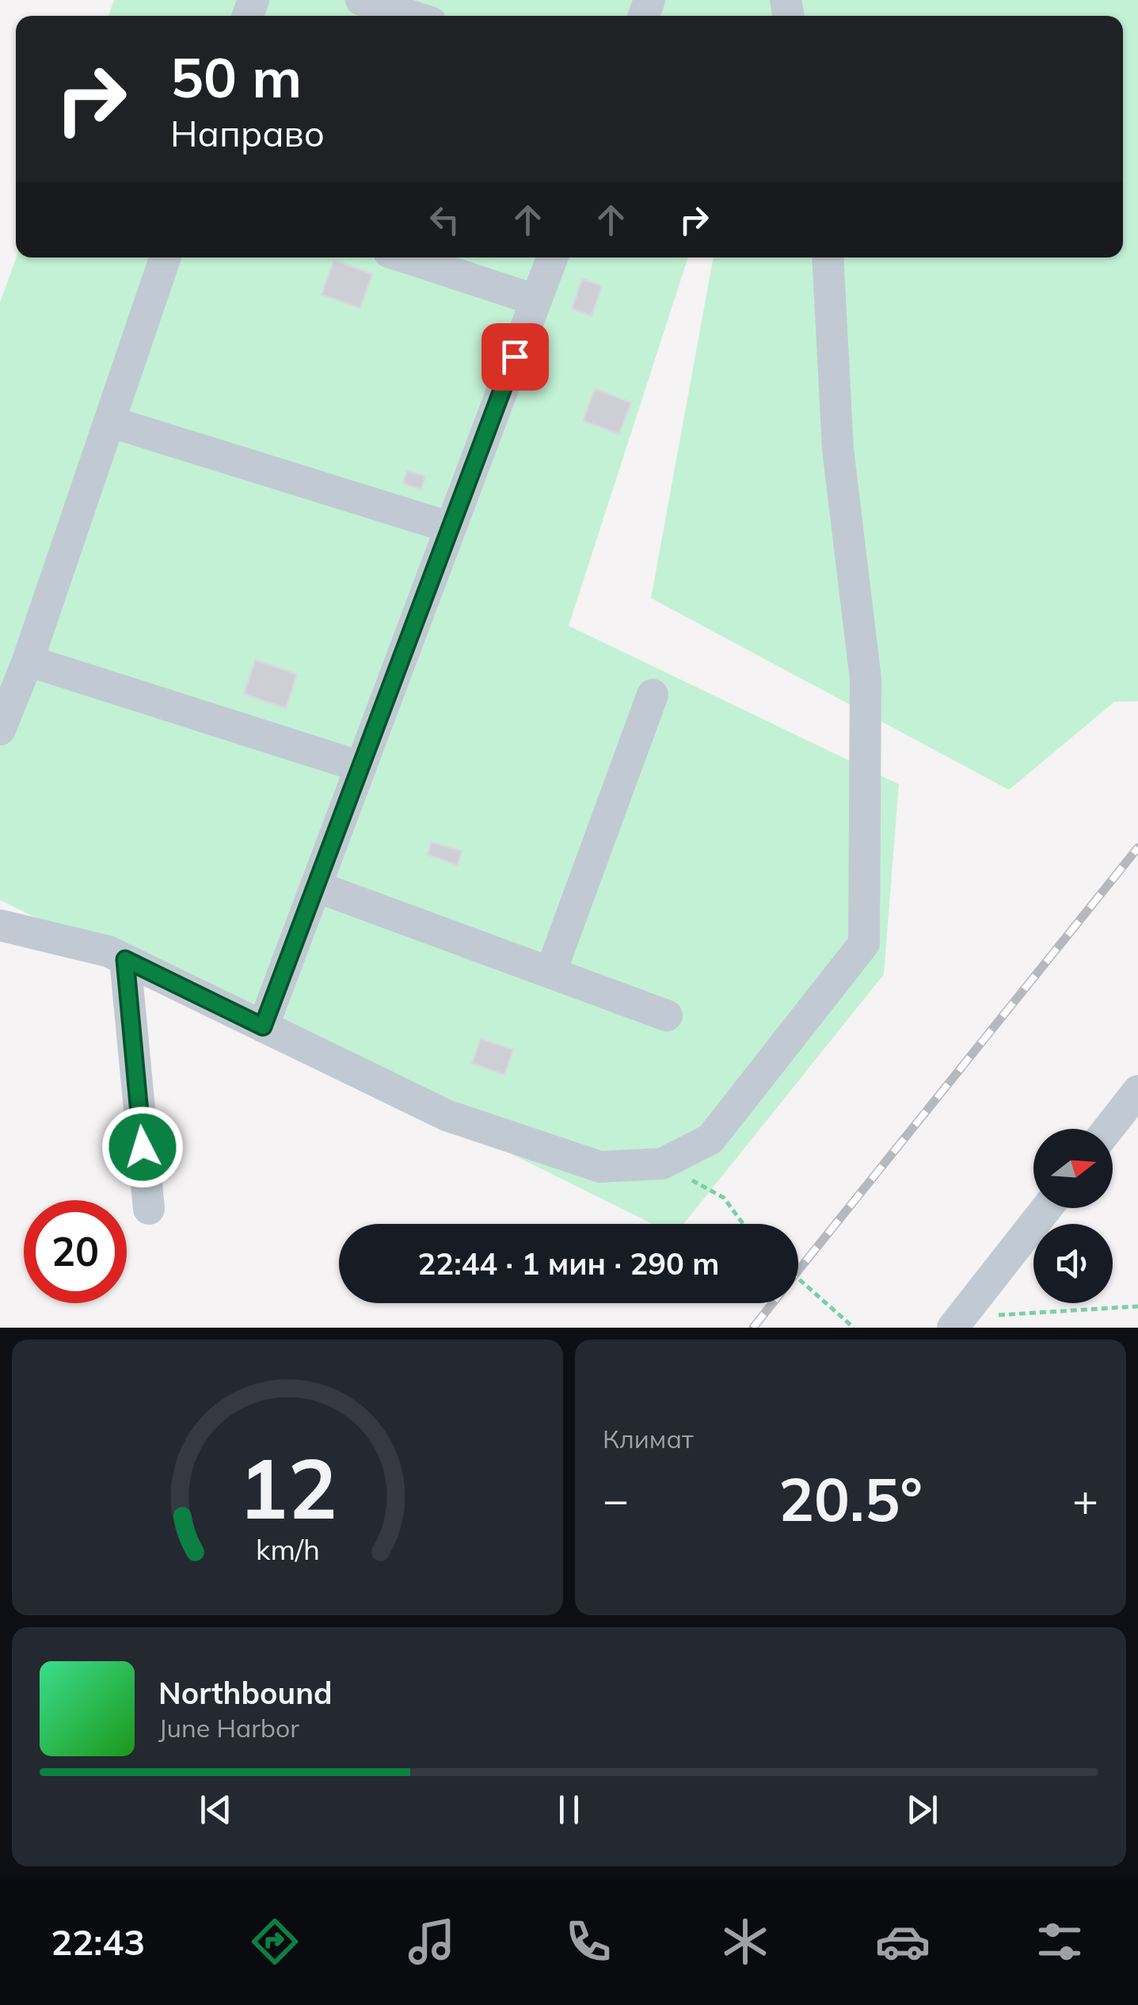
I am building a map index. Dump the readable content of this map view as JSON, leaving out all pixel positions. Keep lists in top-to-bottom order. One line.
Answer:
{"north":"right","page":{"turn":["50 m","Направо"],"limit":"20","trip":"22:44 · 1 мин · 290 m","tile":"Климат","heat":["−","20.5°","+"],"song":["Northbound","June Harbor"],"tabs":"22:43","gauge":["12","km/h"]}}
